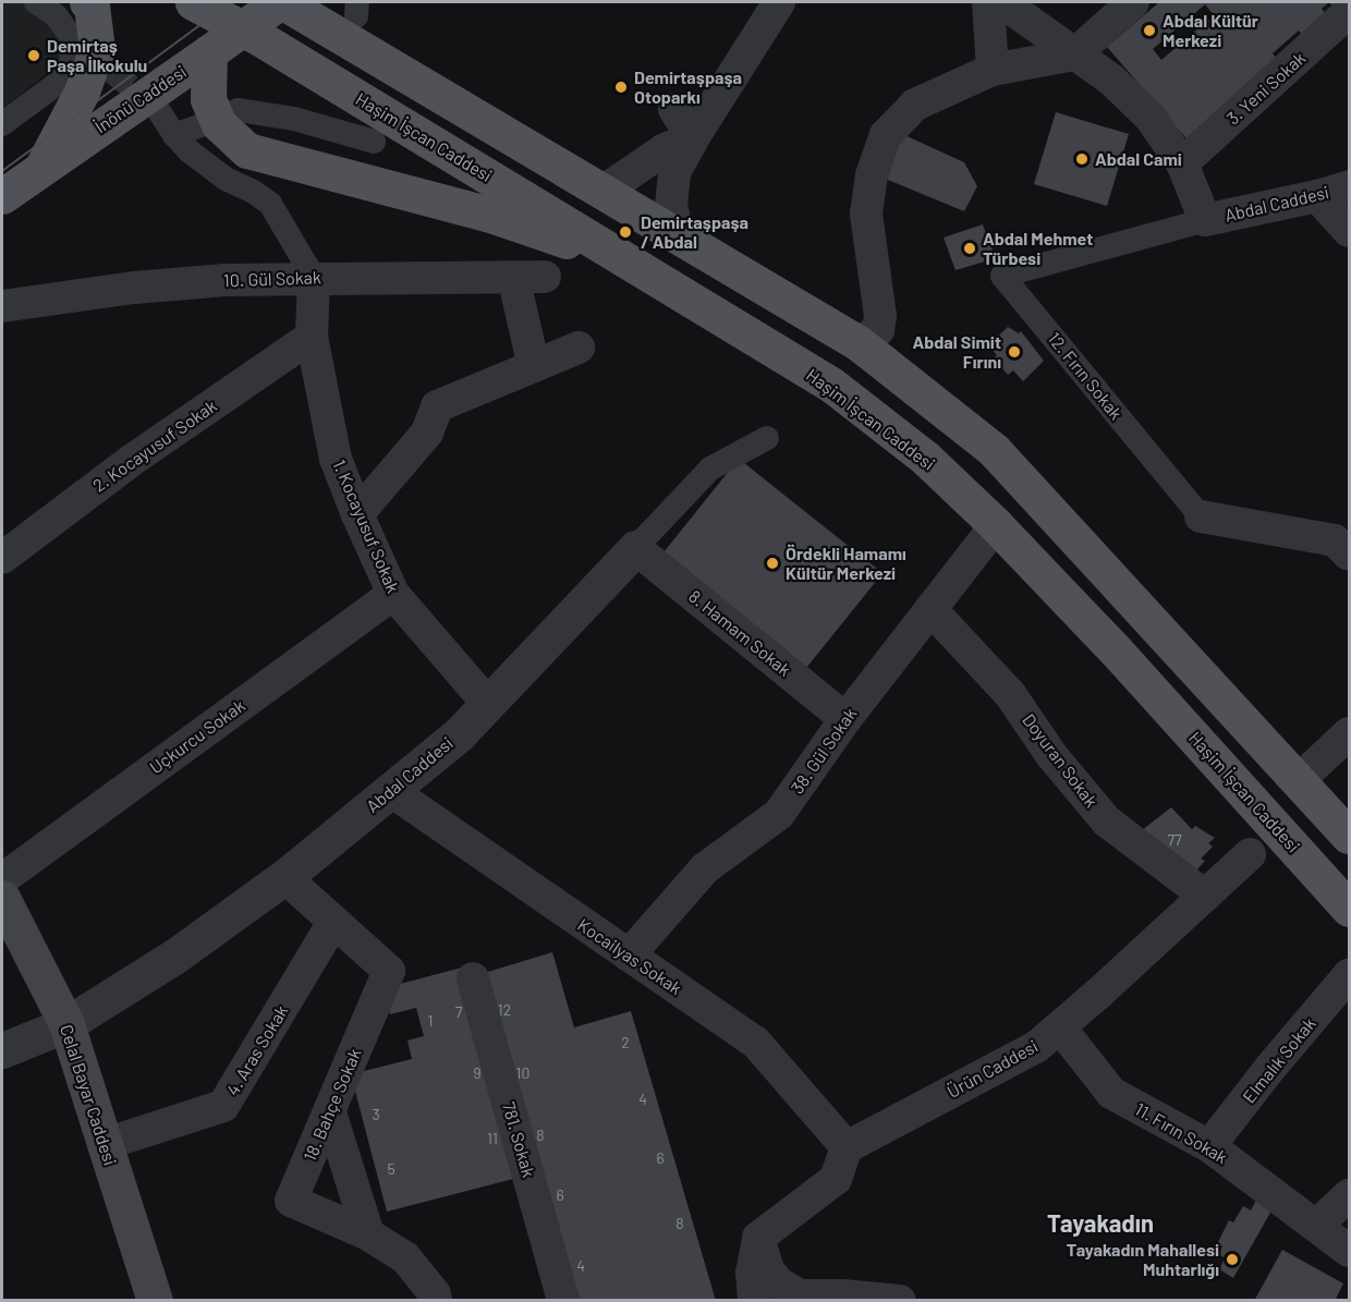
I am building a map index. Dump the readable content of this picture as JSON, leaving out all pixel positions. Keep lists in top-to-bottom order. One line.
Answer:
{"streets":{"main road":["İnönü Caddesi","Haşim İşcan Caddesi","Celal Bayar Caddesi"],"street":["3. Yeni Sokak","Abdal Caddesi","10. Gül Sokak","12. Fırın Sokak","2. Kocayusuf Sokak","1. Kocayusuf Sokak","8. Hamam Sokak","Uçkurcu Sokak","38. Gül Sokak","Doyuran Sokak","Kocailyas Sokak","4. Aras Sokak","Elmalık Sokak","Ürün Caddesi","18. Bahçe Sokak","11. Fırın Sokak","781. Sokak"]},"crossings":[["Haşim İşcan Caddesi","38. Gül Sokak"],["Abdal Caddesi","12. Fırın Sokak"],["Abdal Caddesi","1. Kocayusuf Sokak"],["Abdal Caddesi","8. Hamam Sokak"],["Abdal Caddesi","Kocailyas Sokak"],["Abdal Caddesi","Celal Bayar Caddesi"],["Abdal Caddesi","18. Bahçe Sokak"],["10. Gül Sokak","1. Kocayusuf Sokak"],["2. Kocayusuf Sokak","1. Kocayusuf Sokak"],["1. Kocayusuf Sokak","Uçkurcu Sokak"],["8. Hamam Sokak","38. Gül Sokak"],["38. Gül Sokak","Doyuran Sokak"],["38. Gül Sokak","Kocailyas Sokak"],["Doyuran Sokak","Ürün Caddesi"],["Kocailyas Sokak","Ürün Caddesi"],["4. Aras Sokak","Celal Bayar Caddesi"],["4. Aras Sokak","18. Bahçe Sokak"],["Elmalık Sokak","11. Fırın Sokak"],["Ürün Caddesi","11. Fırın Sokak"]],"districts":["Tayakadın"],"places":["Abdal Kültür Merkezi","Demirtaş Paşa İlkokulu","Demirtaşpaşa Otoparkı","Abdal Cami","Demirtaşpaşa / Abdal","Abdal Mehmet Türbesi","Abdal Simit Fırını","Ördekli Hamamı Kültür Merkezi","Tayakadın Mahallesi Muhtarlığı"],"house_numbers":["77","12","7","1","2","9","10","4","3","8","11","6","5","6","8","4"]}
